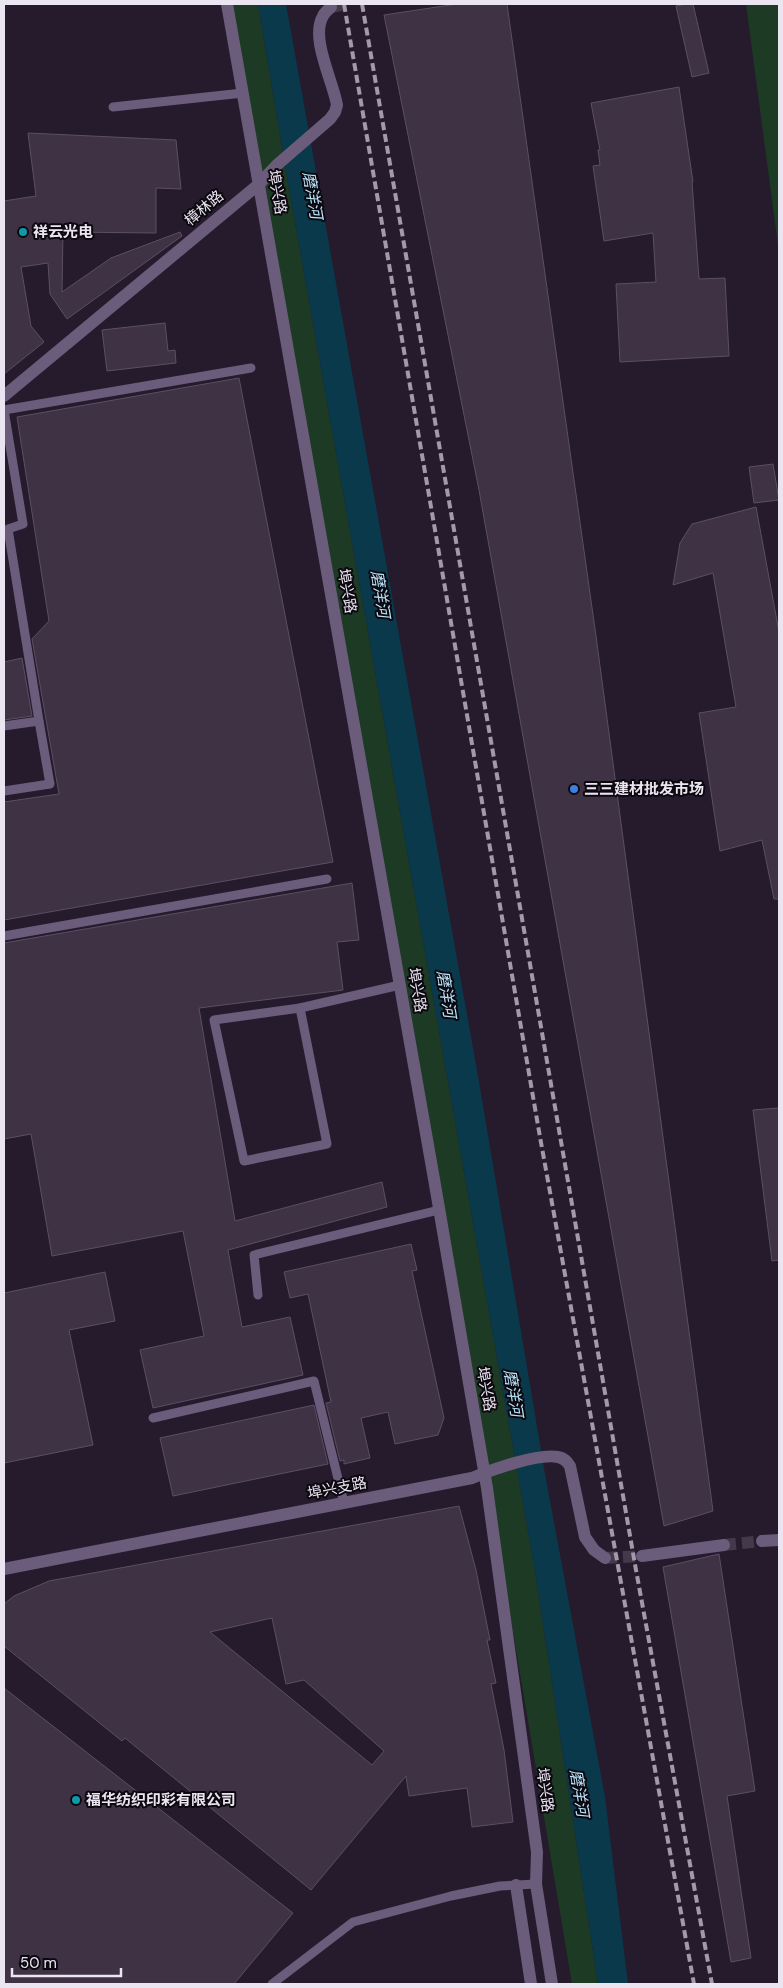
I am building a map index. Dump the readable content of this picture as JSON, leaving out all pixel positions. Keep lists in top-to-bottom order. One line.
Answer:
{"streets":{"street":["埠兴路","樟林路","埠兴支路"]},"crossings":[["埠兴路","樟林路"],["埠兴路","埠兴支路"]],"water":["磨洋河"],"places":["祥云光电","三三建材批发市场","福华纺织印彩有限公司"],"scale_bar":"50 m"}
